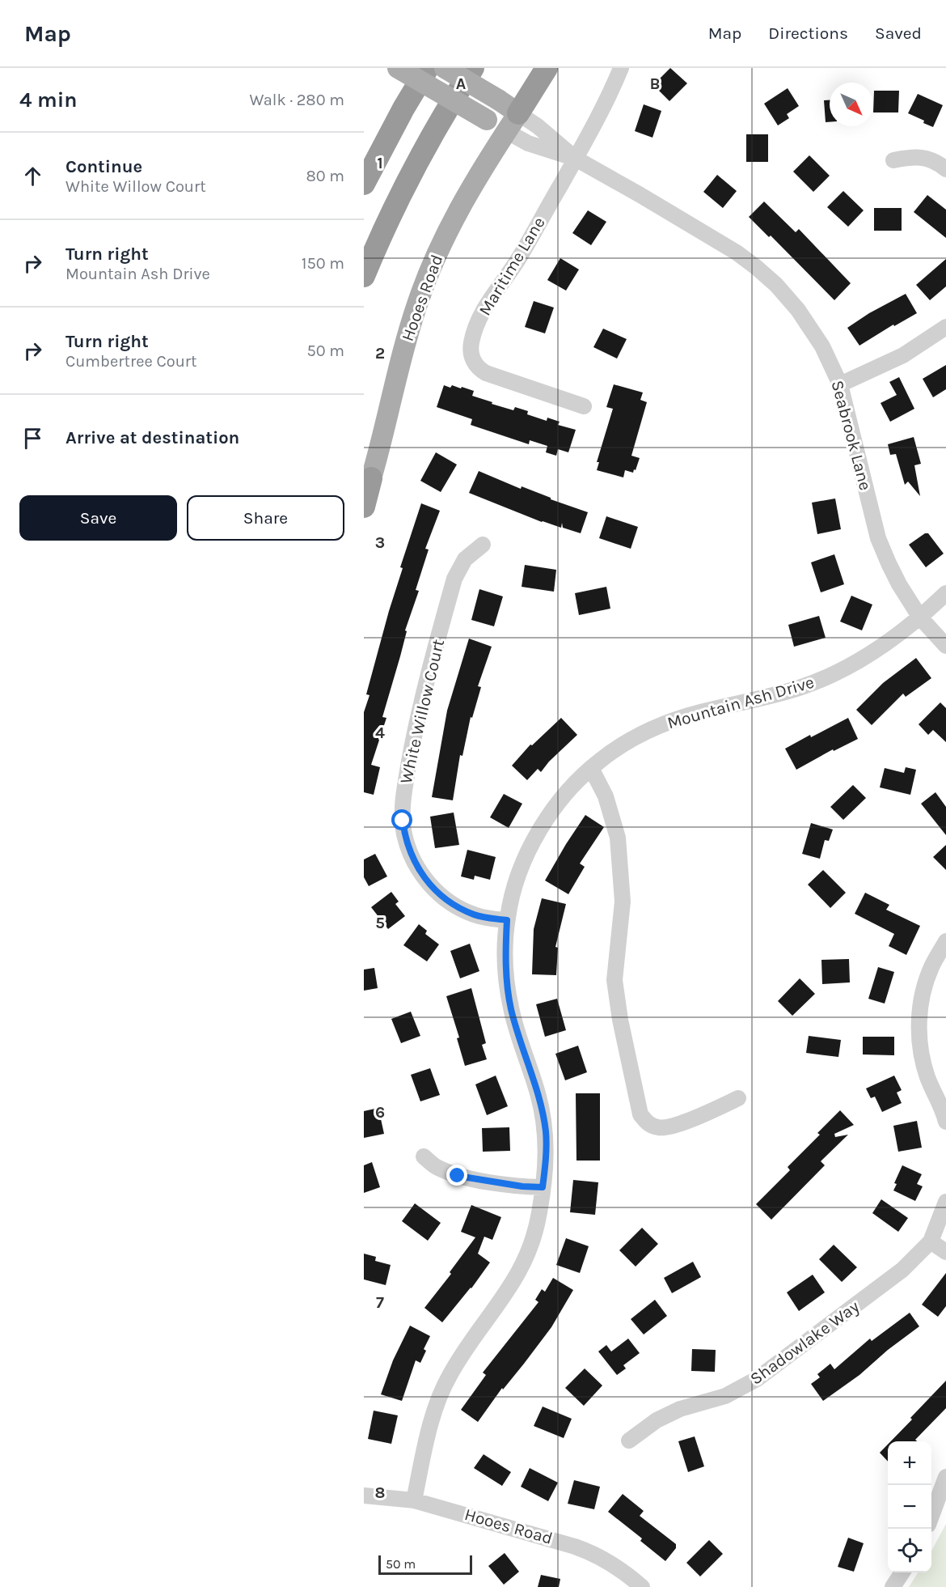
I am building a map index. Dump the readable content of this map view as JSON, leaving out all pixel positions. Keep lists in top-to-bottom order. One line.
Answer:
{"streets":{"main road":["Hooes Road"],"street":["Maritime Lane","Seabrook Lane","Mountain Ash Drive","White Willow Court","Shadowlake Way"]},"crossings":[["Maritime Lane","Seabrook Lane"],["Hooes Road","Seabrook Lane"],["Hooes Road","Mountain Ash Drive"],["Seabrook Lane","Mountain Ash Drive"],["Mountain Ash Drive","White Willow Court"]],"scale_bar":"50 m","north":"bottom right","page":{"header":"Map","nav":["Map","Directions","Saved"],"heading":["4 min","Walk · 280 m"],"list":[["Continue","White Willow Court","80 m"],["Turn right","Mountain Ash Drive","150 m"],["Turn right","Cumbertree Court","50 m"],"Arrive at destination"],"buttons":["Save","Share"],"map_buttons":["+","−"],"scale":"50 m"},"grid":{"columns":["A","B"],"rows":["1","2","3","4","5","6","7","8"]}}
